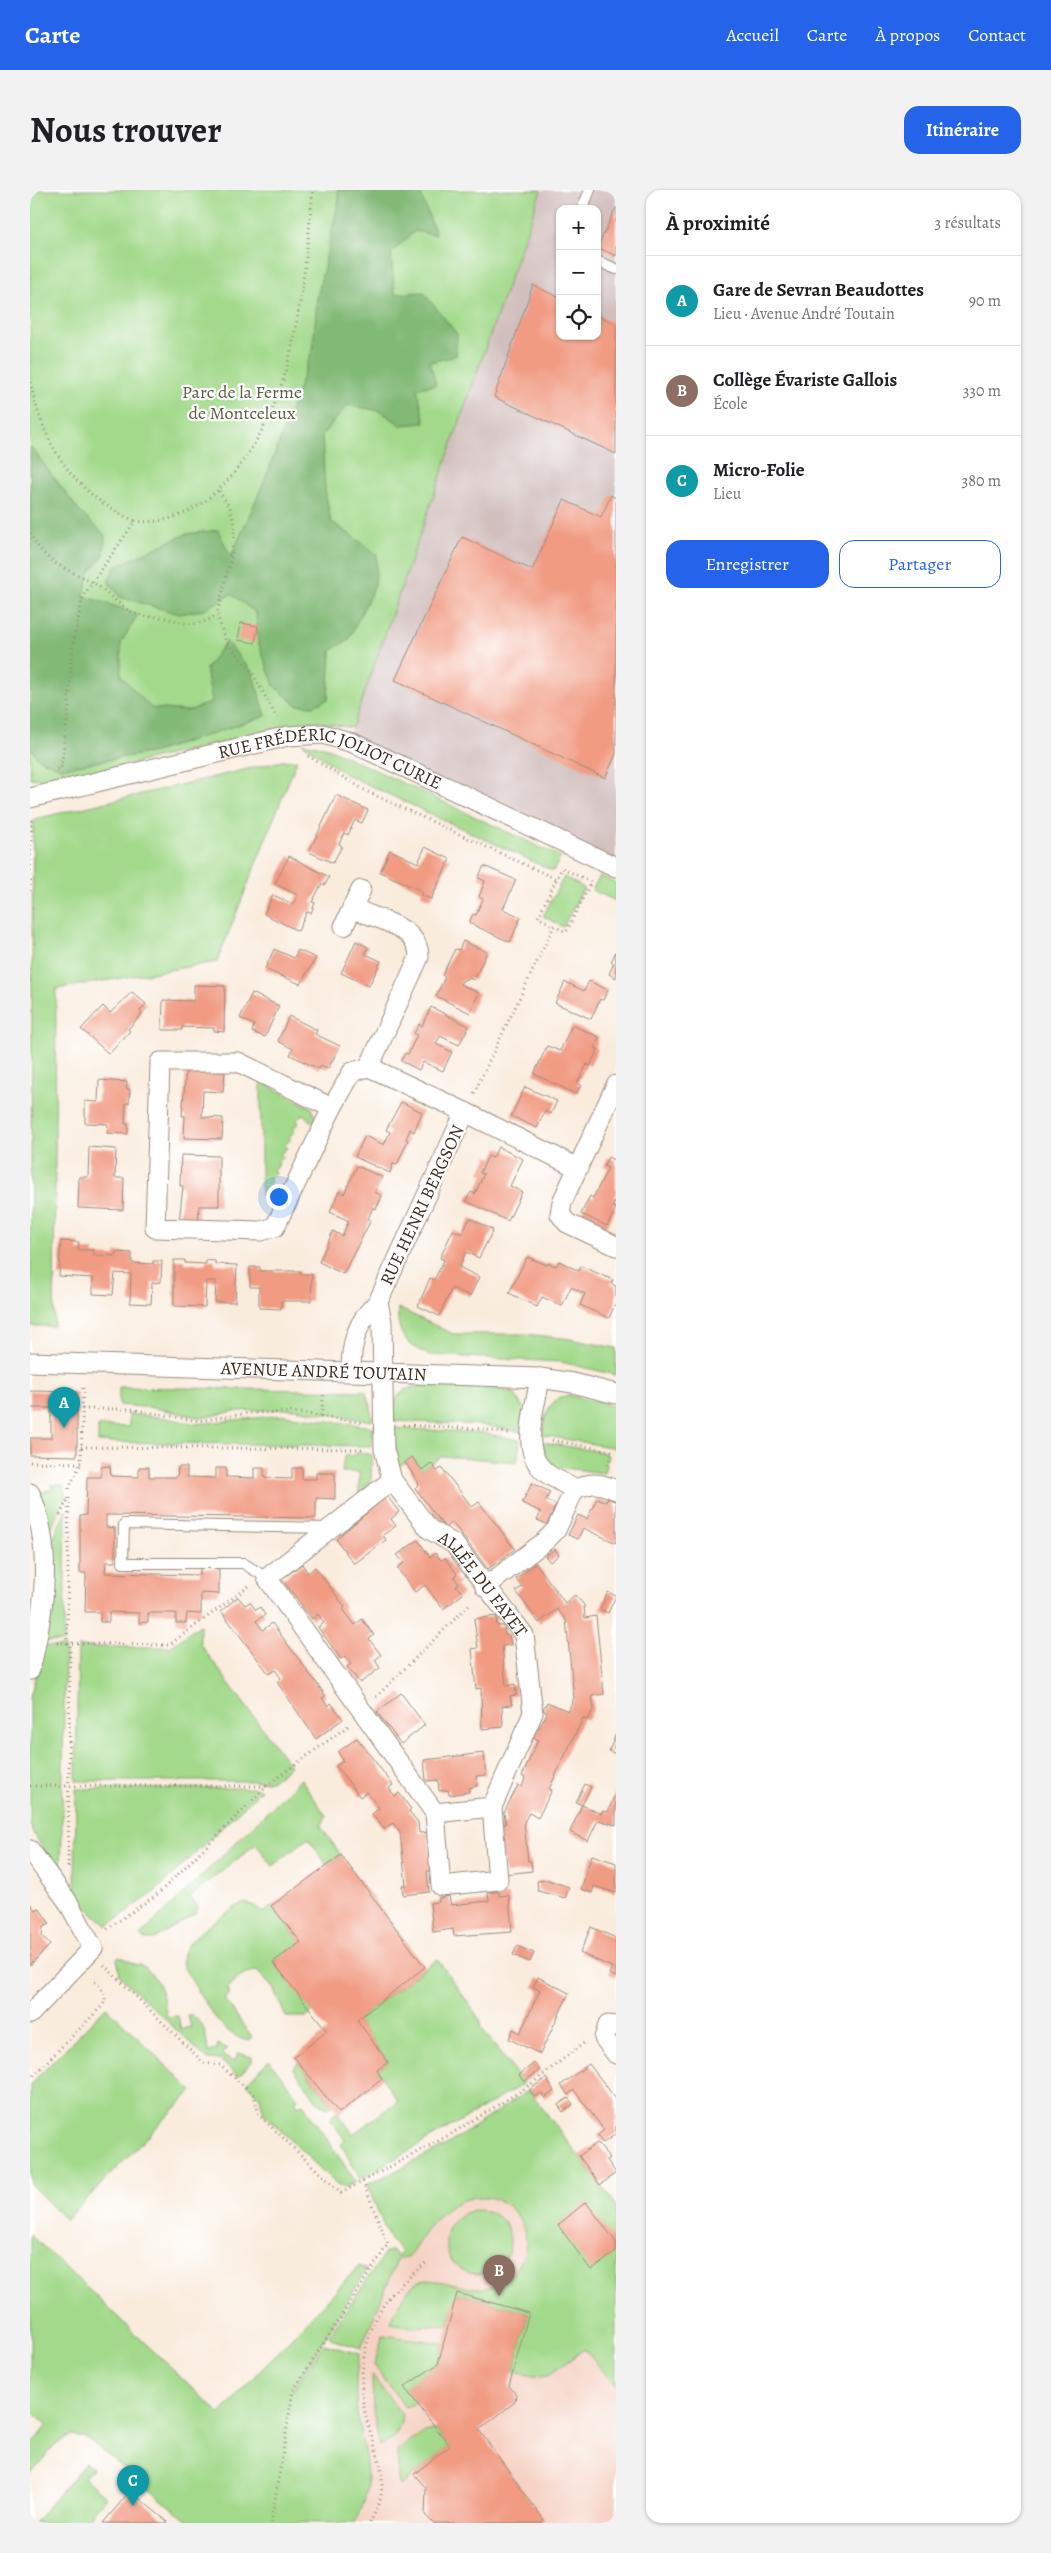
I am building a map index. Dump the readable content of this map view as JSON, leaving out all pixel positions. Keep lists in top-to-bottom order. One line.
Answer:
{"streets":{"street":["RUE FRÉDÉRIC JOLIOT CURIE","RUE HENRI BERGSON","AVENUE ANDRÉ TOUTAIN","ALLÉE DU FAYET"]},"crossings":[["RUE HENRI BERGSON","AVENUE ANDRÉ TOUTAIN"],["RUE HENRI BERGSON","ALLÉE DU FAYET"],["AVENUE ANDRÉ TOUTAIN","ALLÉE DU FAYET"]],"parks":["Parc de la Ferme de Montceleux"],"page":{"header":"Carte","nav":["Accueil","Carte","À propos","Contact"],"title":"Nous trouver","buttons":["Itinéraire",["Enregistrer","Partager"]],"heading":["À proximité","3 résultats"],"map_buttons":["+","−"],"list":[{"mark":"A","name":"Gare de Sevran Beaudottes","note":"Lieu · Avenue André Toutain","value":"90 m"},{"mark":"B","name":"Collège Évariste Gallois","note":"École","value":"330 m"},{"mark":"C","name":"Micro-Folie","note":"Lieu","value":"380 m"}],"pins":["A","B","C"]}}
